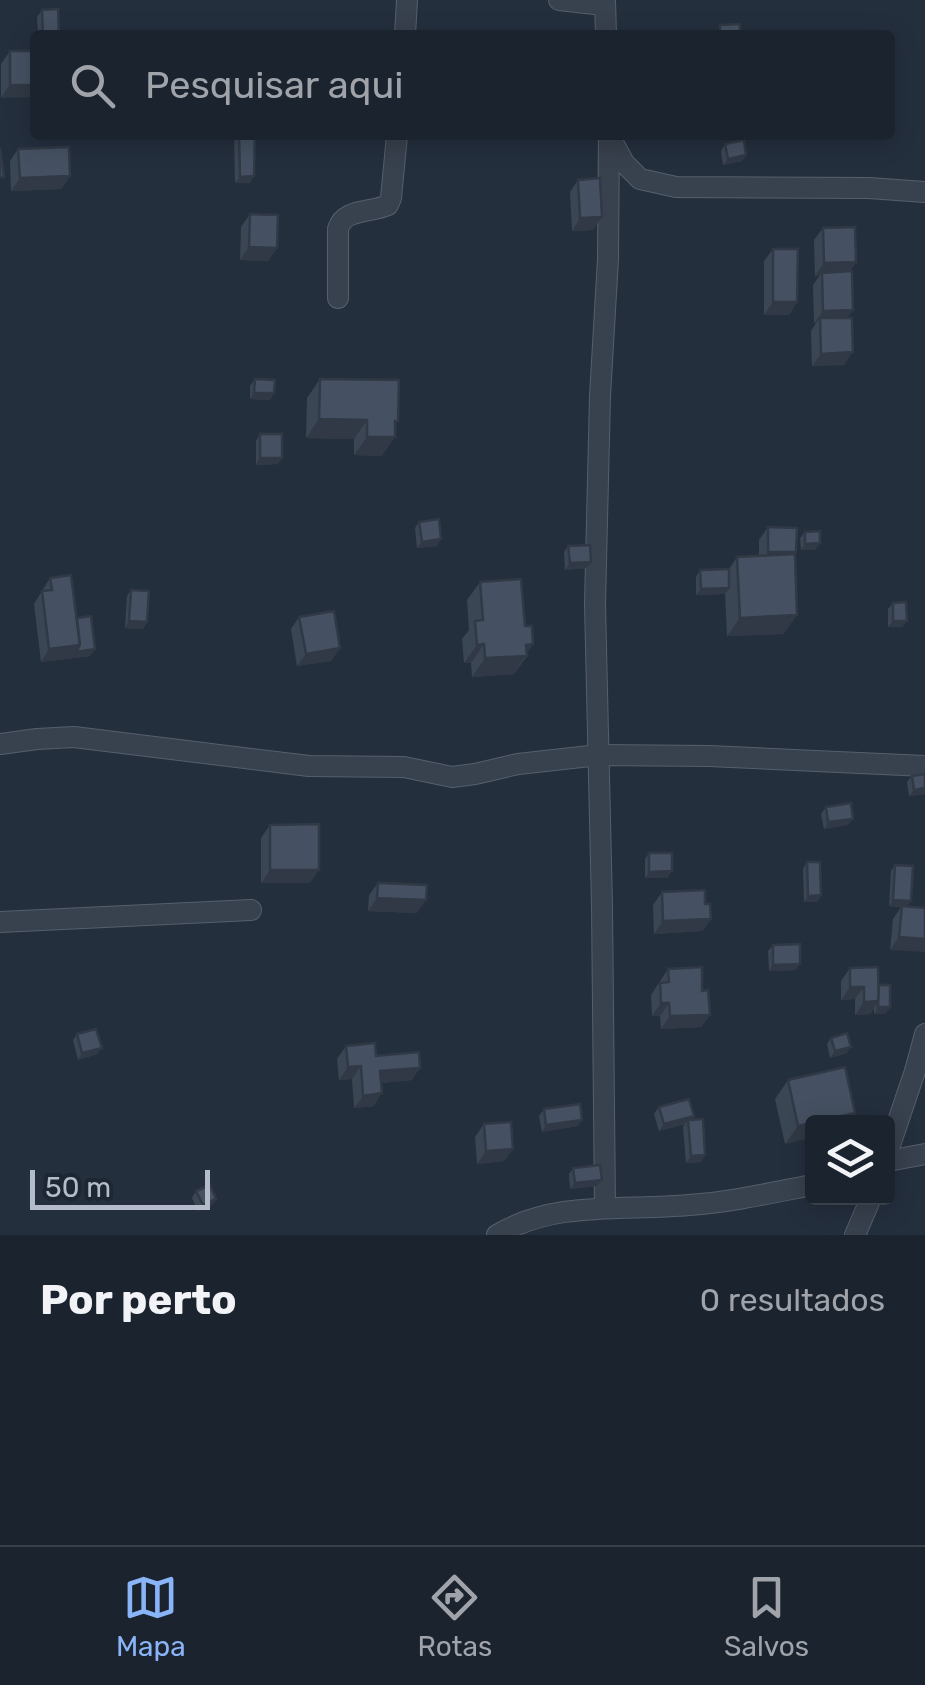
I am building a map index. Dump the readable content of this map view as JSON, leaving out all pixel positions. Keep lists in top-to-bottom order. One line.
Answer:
{"scale_bar":"50 m","page":{"search":"Pesquisar aqui","scale":"50 m","heading":["Por perto","0 resultados"],"nav":["Mapa","Rotas","Salvos"]}}
